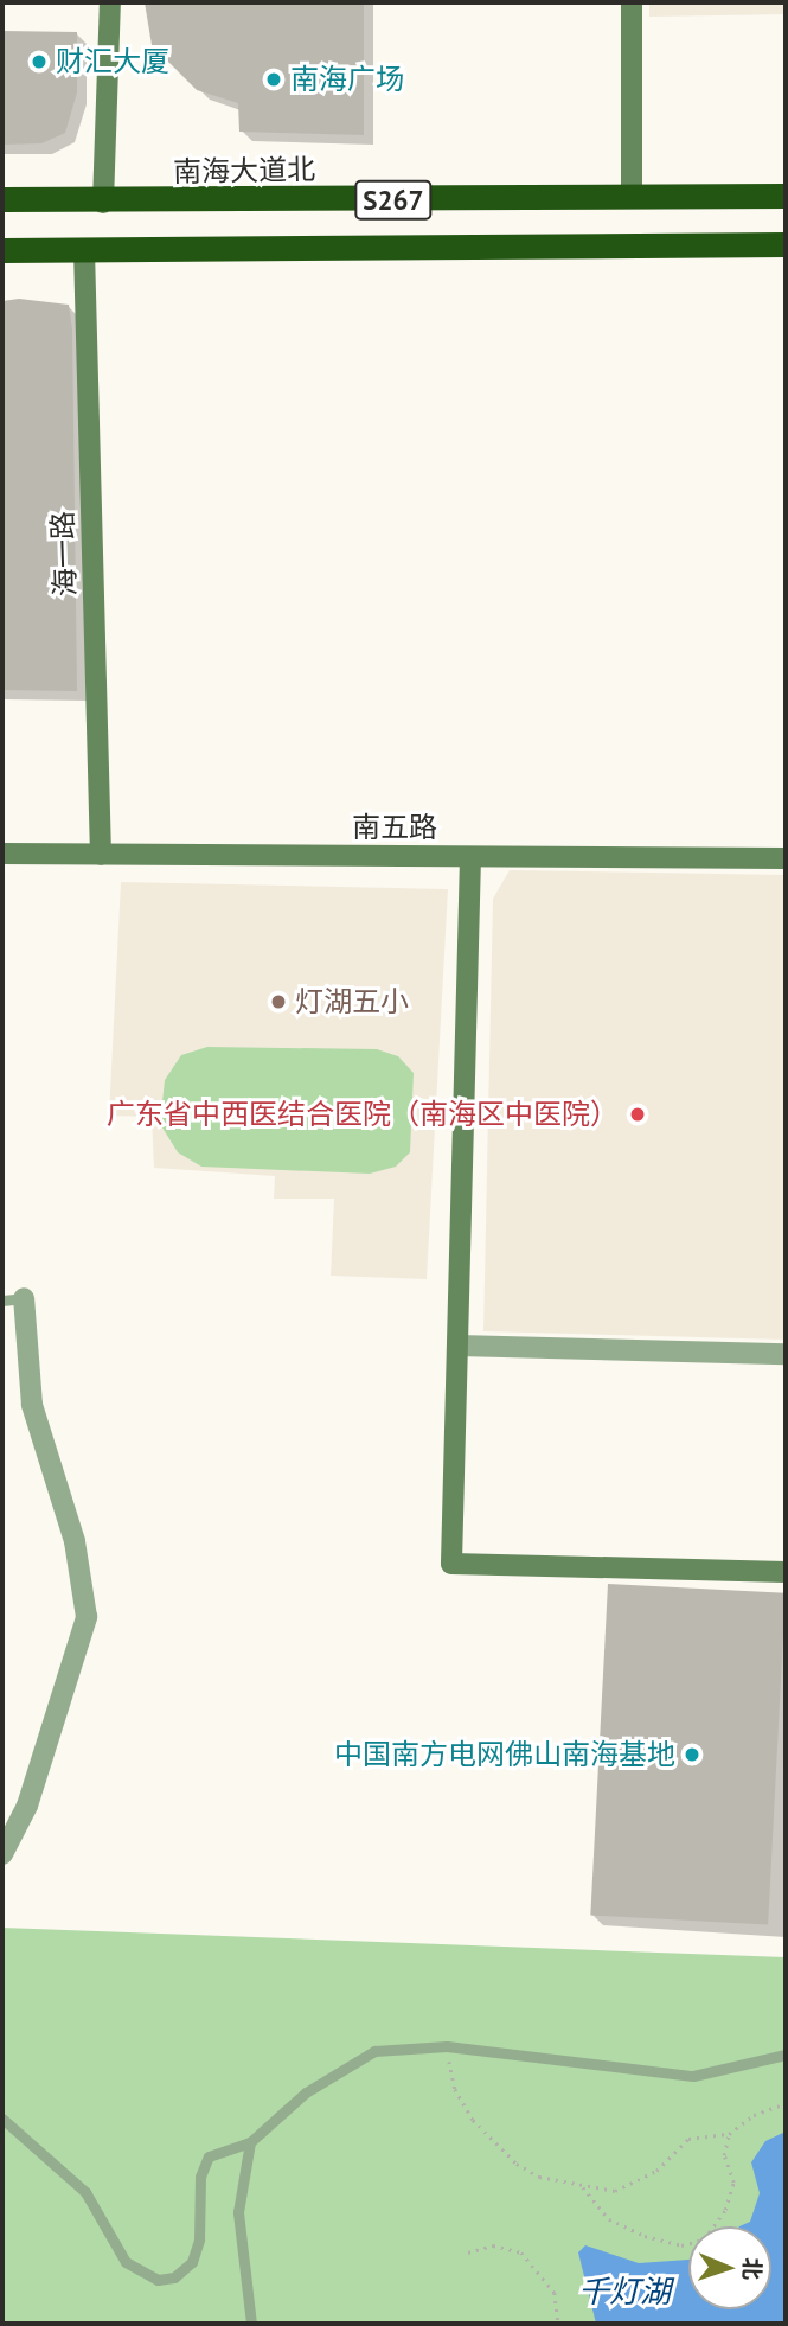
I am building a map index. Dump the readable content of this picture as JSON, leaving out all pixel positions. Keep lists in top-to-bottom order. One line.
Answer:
{"streets":{"highway":["南海大道北","S267"],"street":["海一路","南五路"]},"crossings":[["S267","海一路"],["海一路","南五路"]],"water":["千灯湖"],"places":["财汇大厦","南海广场","灯湖五小","广东省中西医结合医院（南海区中医院）","中国南方电网佛山南海基地"],"north":"right"}
